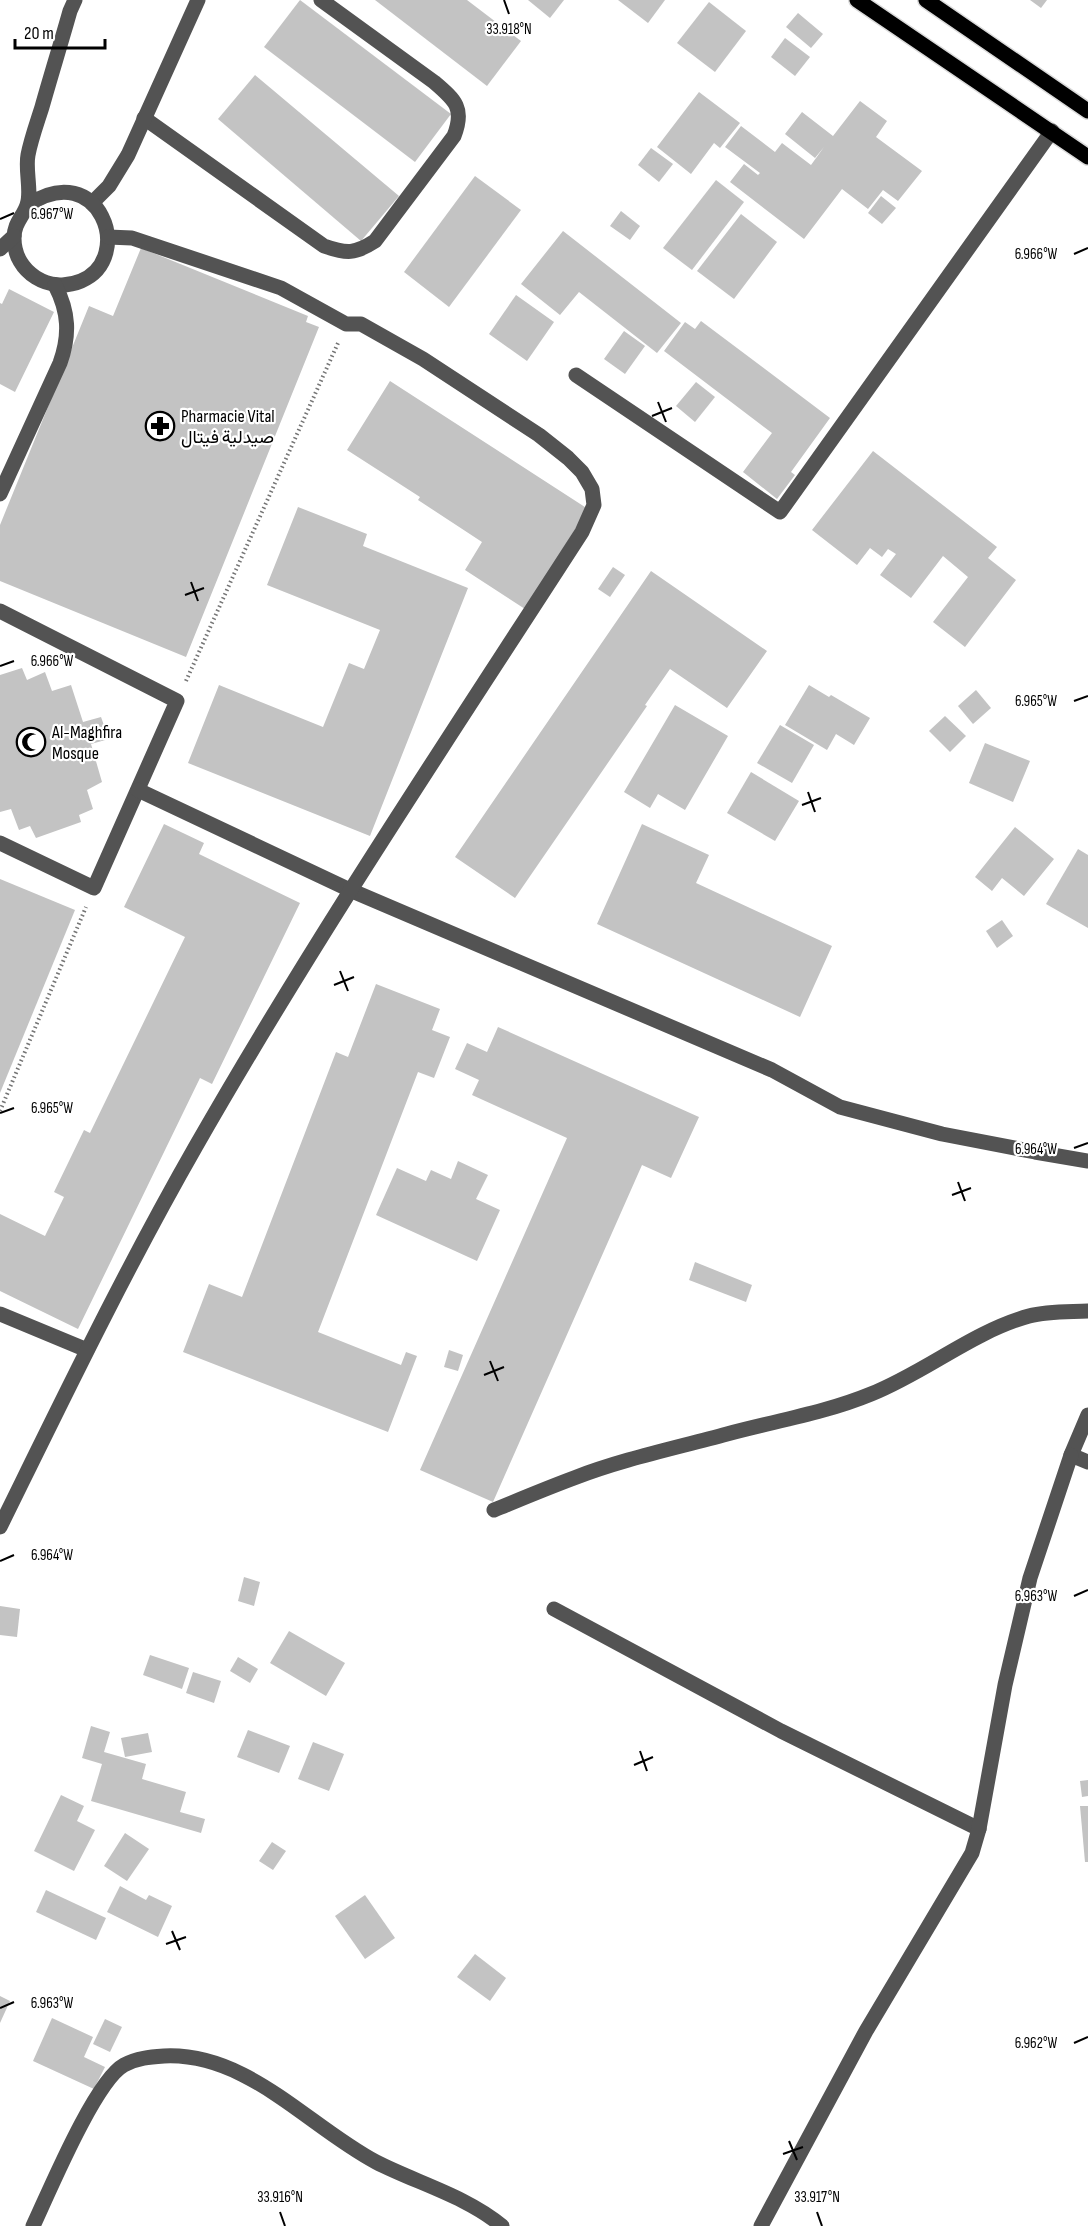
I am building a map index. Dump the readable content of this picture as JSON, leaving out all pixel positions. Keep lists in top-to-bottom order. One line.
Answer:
{"places":{"pharmacy":["Pharmacie Vital صيدلية فيتال"],"mosque":["Al-Maghfira Mosque"]},"scale_bar":"20 m","coordinates":["33.918°N","6.967°W","6.966°W","6.965°W","6.964°W","6.963°W","6.962°W","33.916°N","33.917°N"]}
